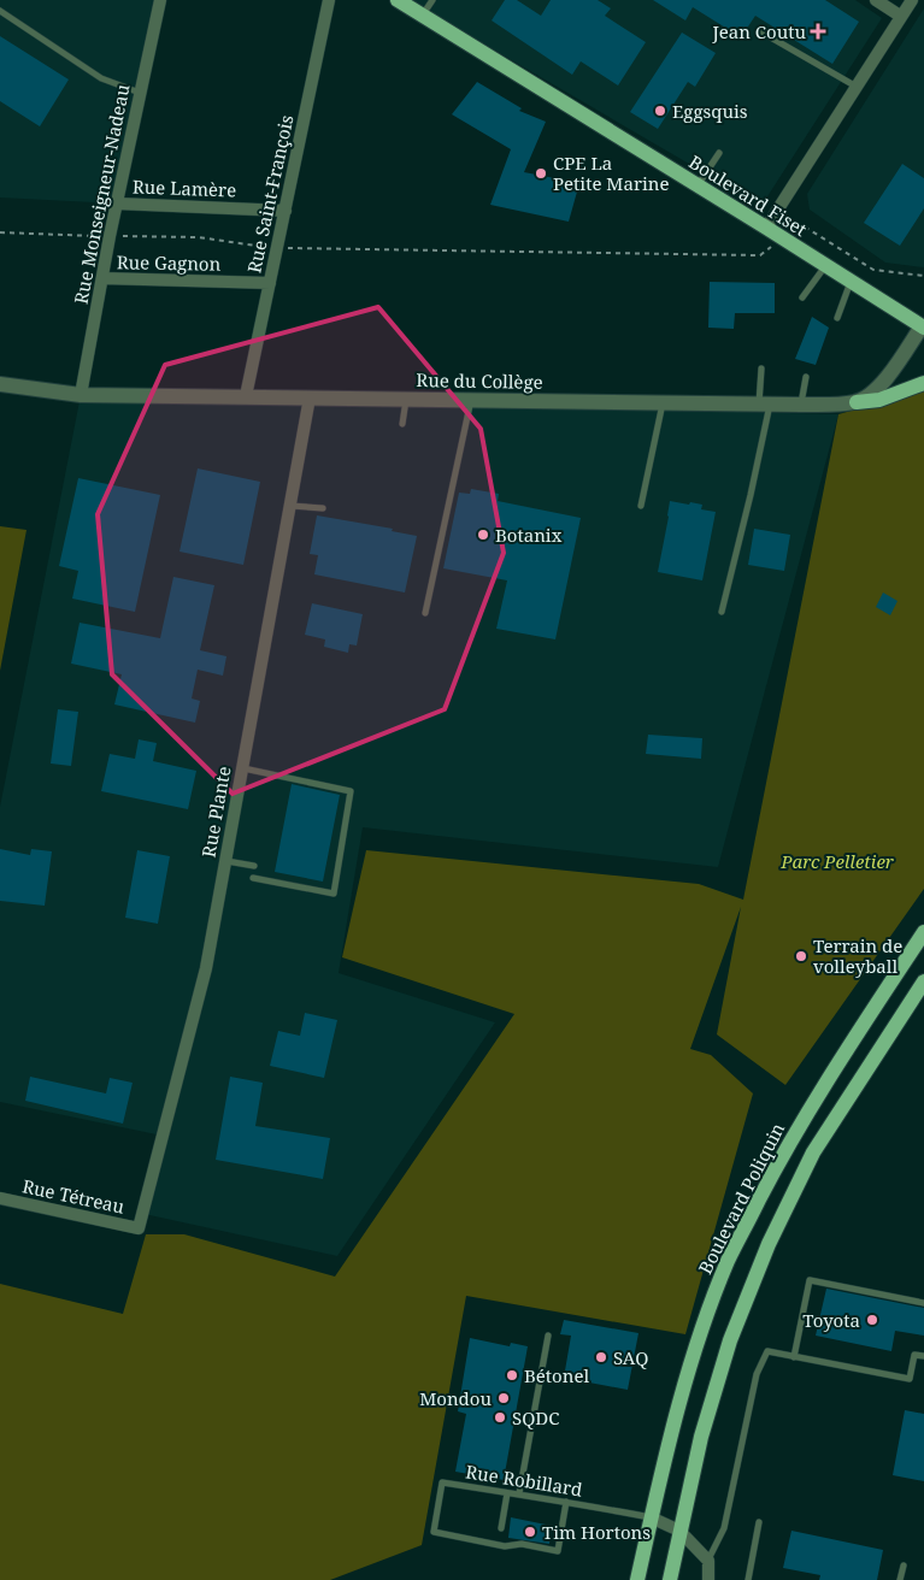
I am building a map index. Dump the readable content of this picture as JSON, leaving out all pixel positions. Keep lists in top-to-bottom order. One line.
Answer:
{"streets":{"main road":["Boulevard Fiset","Boulevard Poliquin"],"street":["Rue Lamère","Rue Monseigneur-Nadeau","Rue Saint-François","Rue Gagnon","Rue du Collège","Rue Plante","Rue Tétreau"],"lane":["Rue Robillard"]},"crossings":[["Rue Lamère","Rue Monseigneur-Nadeau"],["Rue Lamère","Rue Saint-François"],["Rue Monseigneur-Nadeau","Rue Gagnon"],["Rue Monseigneur-Nadeau","Rue du Collège"],["Rue Saint-François","Rue Gagnon"],["Rue Saint-François","Rue du Collège"],["Rue du Collège","Rue Plante"],["Rue Plante","Rue Tétreau"],["Boulevard Poliquin","Rue Robillard"]],"parks":["Parc Pelletier"],"places":{"health":["Jean Coutu"],"other":["Eggsquis","CPE La Petite Marine","Botanix","Terrain de volleyball","Toyota","SAQ","Bétonel","Mondou","SQDC","Tim Hortons"]}}
